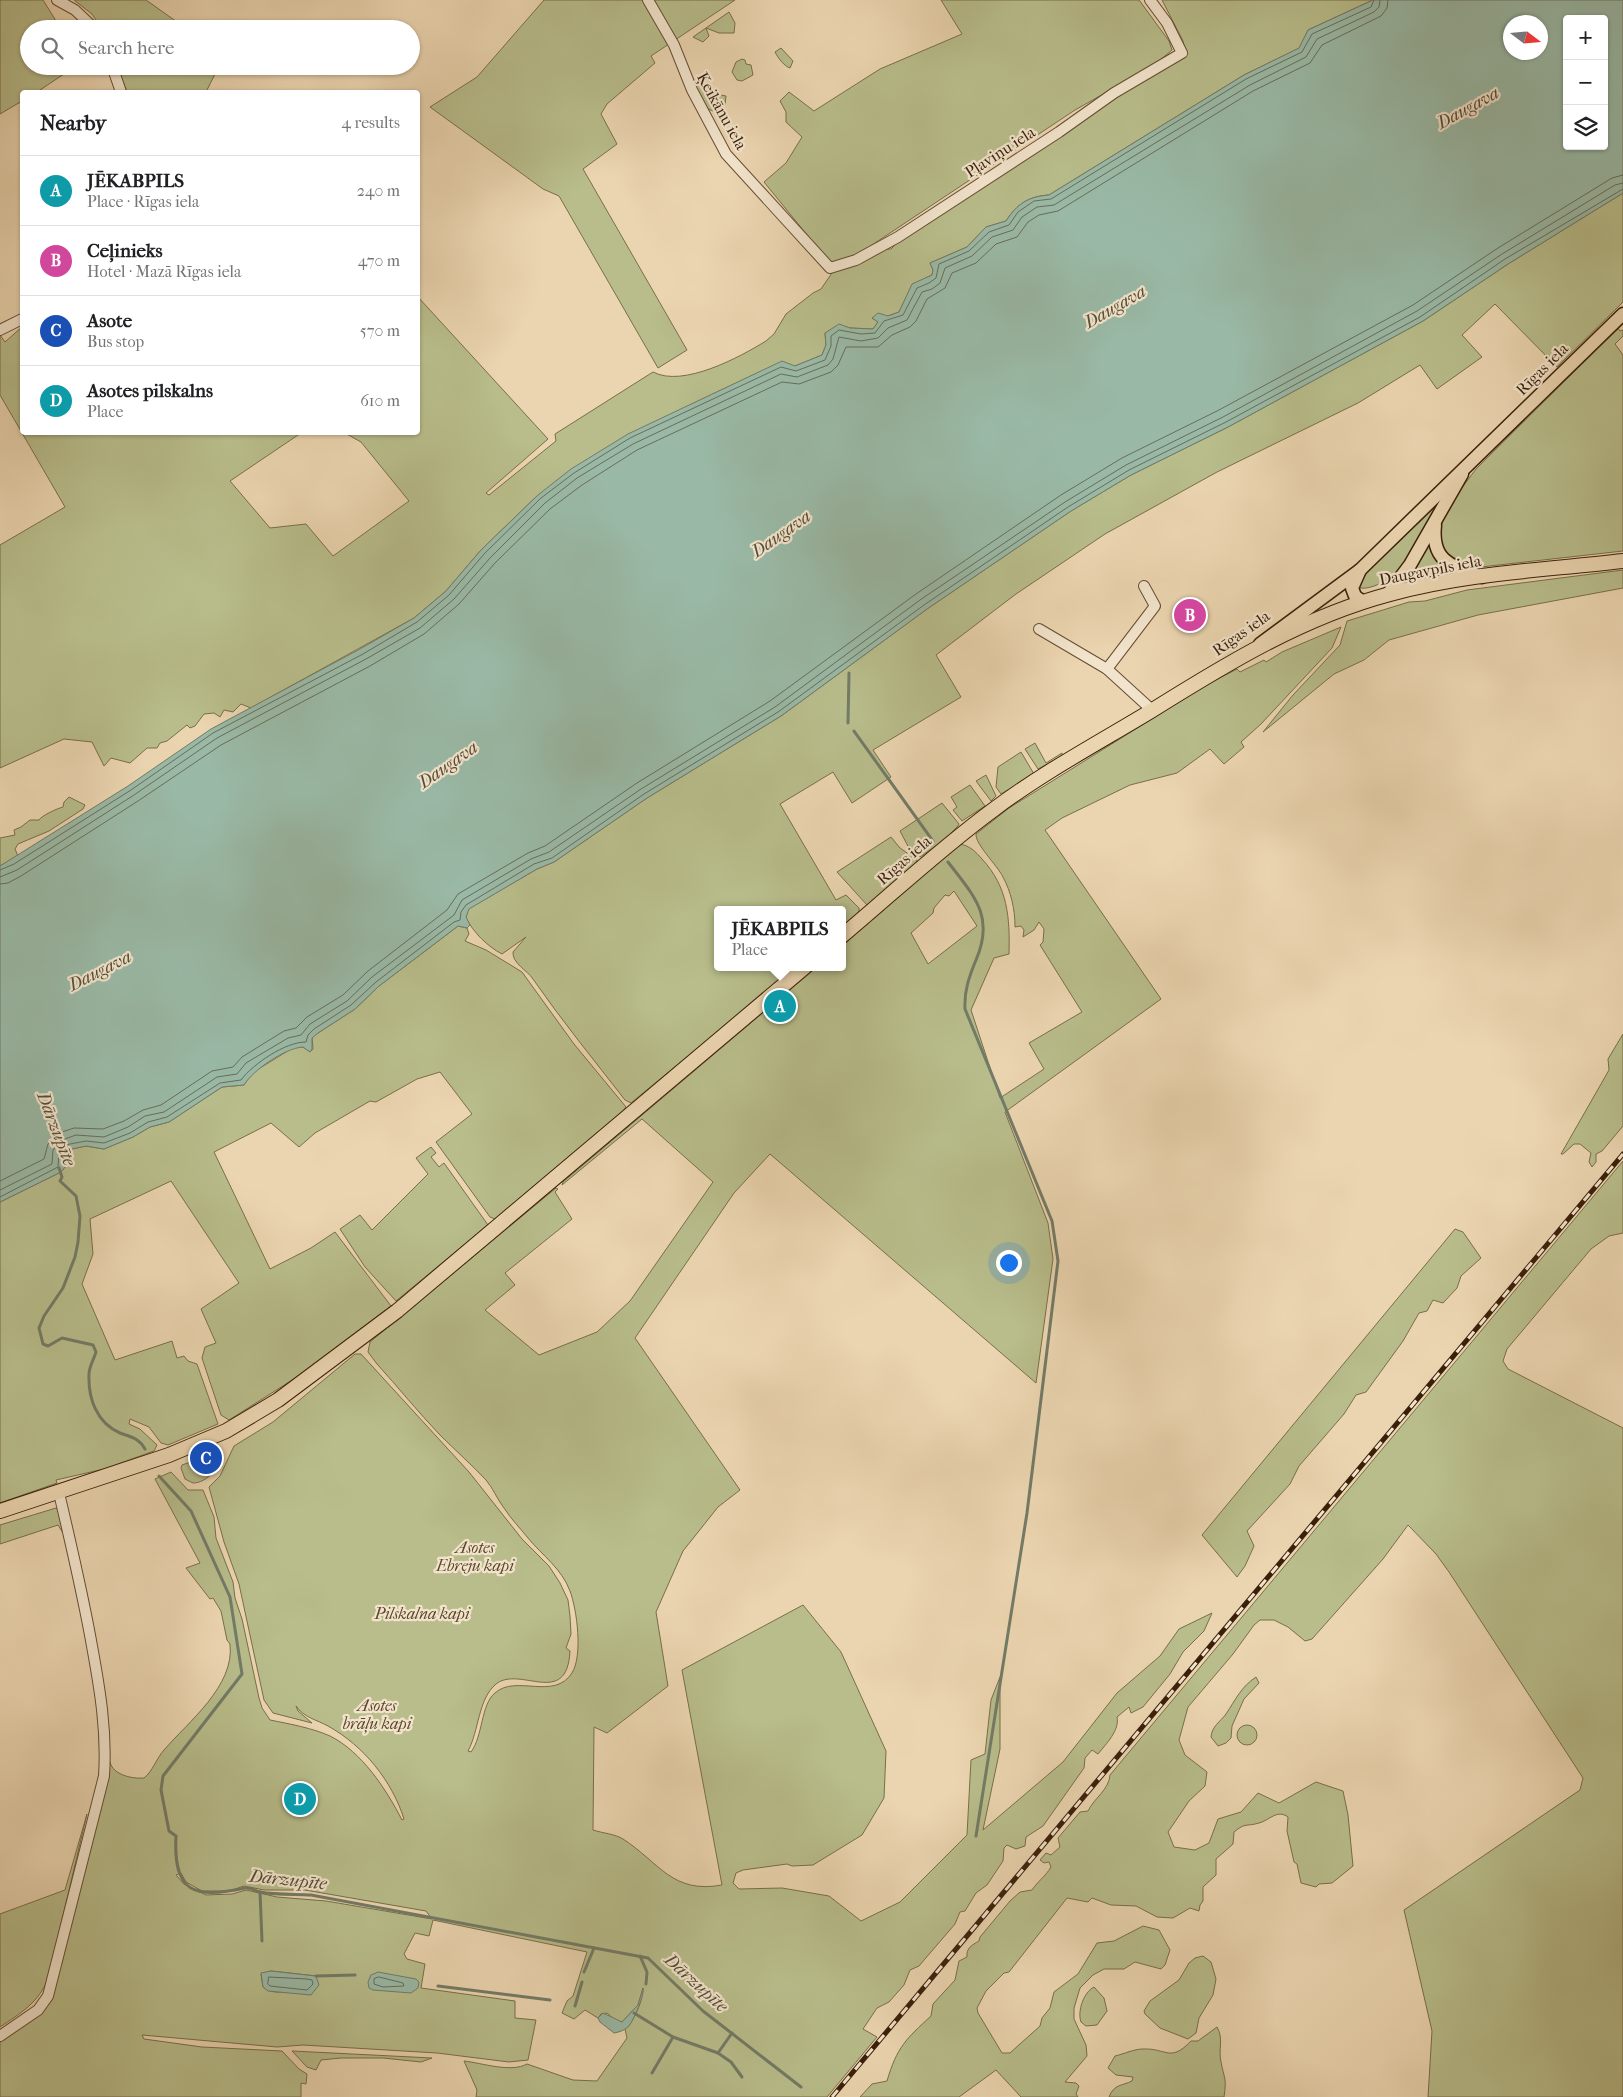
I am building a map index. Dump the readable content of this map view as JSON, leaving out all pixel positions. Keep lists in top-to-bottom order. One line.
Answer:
{"streets":{"highway":["Rīgas iela","Daugavpils iela"],"street":["Ķeikānu iela","Pļaviņu iela"]},"crossings":[["Ķeikānu iela","Pļaviņu iela"],["Rīgas iela","Daugavpils iela"]],"water":["Daugava","Dārzupīte"],"parks":["Asotes Ebreju kapi","Pilskalna kapi","Asotes brāļu kapi"],"north":"right","page":{"map_buttons":["+","−"],"search":"Search here","heading":["Nearby","4 results"],"list":[{"mark":"A","name":"JĒKABPILS","note":"Place · Rīgas iela","value":"240 m"},{"mark":"B","name":"Ceļinieks","note":"Hotel · Mazā Rīgas iela","value":"470 m"},{"mark":"C","name":"Asote","note":"Bus stop","value":"570 m"},{"mark":"D","name":"Asotes pilskalns","note":"Place","value":"610 m"}],"pins":["B","A","C","D"],"popup":["JĒKABPILS","Place"]}}
